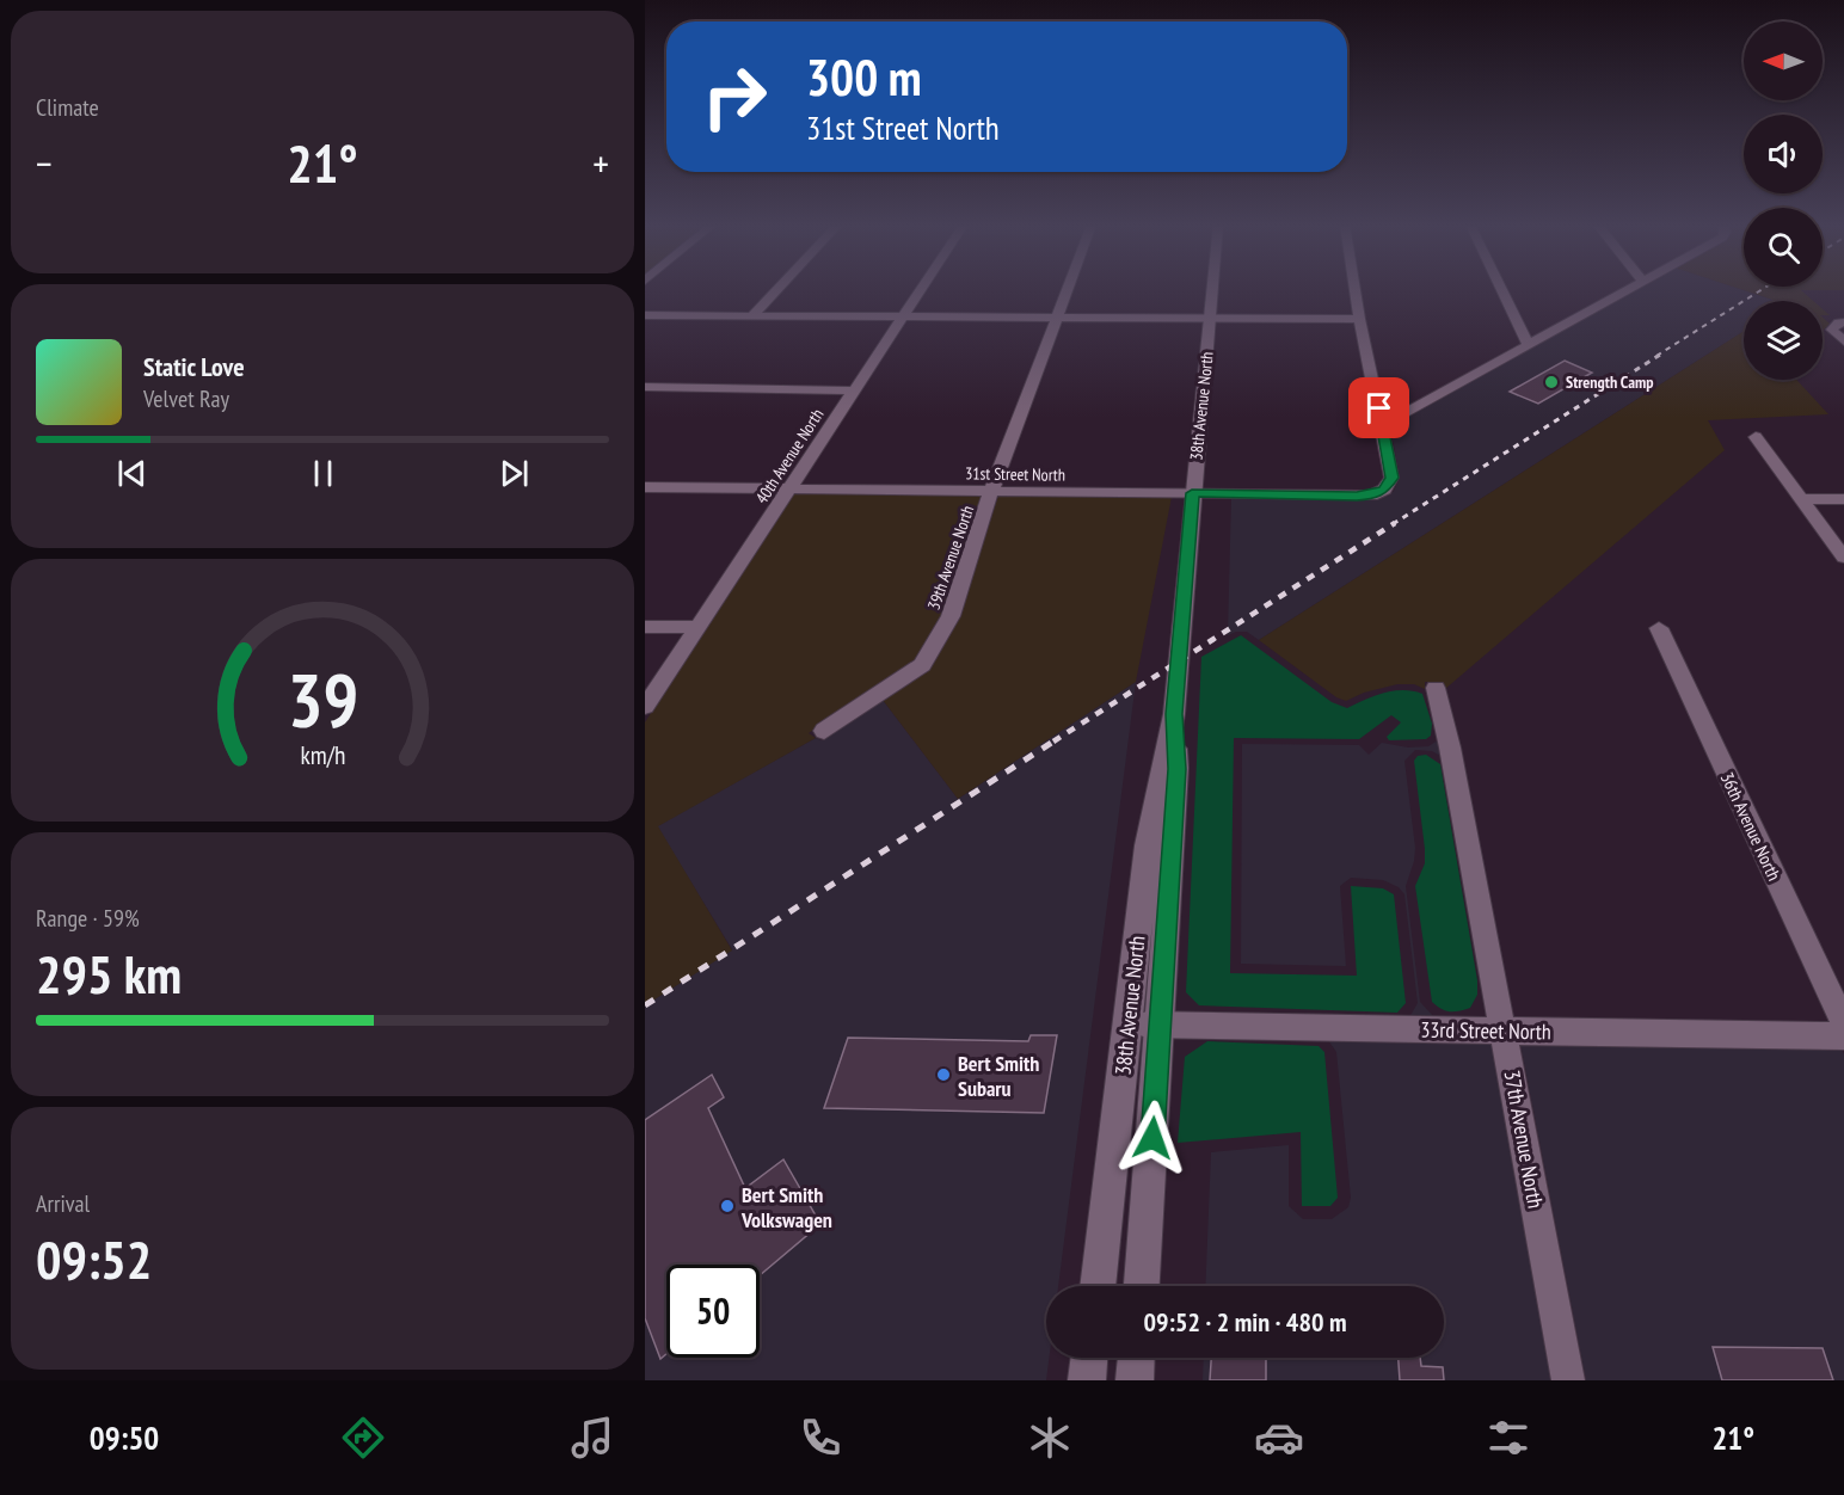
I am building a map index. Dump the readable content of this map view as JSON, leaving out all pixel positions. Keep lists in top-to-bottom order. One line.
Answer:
{"streets":{"main road":["38th Avenue North"],"street":["40th Avenue North","31st Street North","39th Avenue North","36th Avenue North","33rd Street North","37th Avenue North"]},"crossings":[["38th Avenue North","31st Street North"],["38th Avenue North","33rd Street North"],["40th Avenue North","31st Street North"],["31st Street North","39th Avenue North"],["33rd Street North","37th Avenue North"]],"places":["Strength Camp","Bert Smith Subaru","Bert Smith Volkswagen"],"north":"left","page":{"tile":["Climate",["Range · 59%","295 km"],["Arrival","09:52"]],"turn":["300 m","31st Street North"],"heat":["−","21°","+"],"song":["Static Love","Velvet Ray"],"limit":"50","trip":"09:52 · 2 min · 480 m","tabs":["09:50","21°"],"gauge":["39","km/h"]}}
